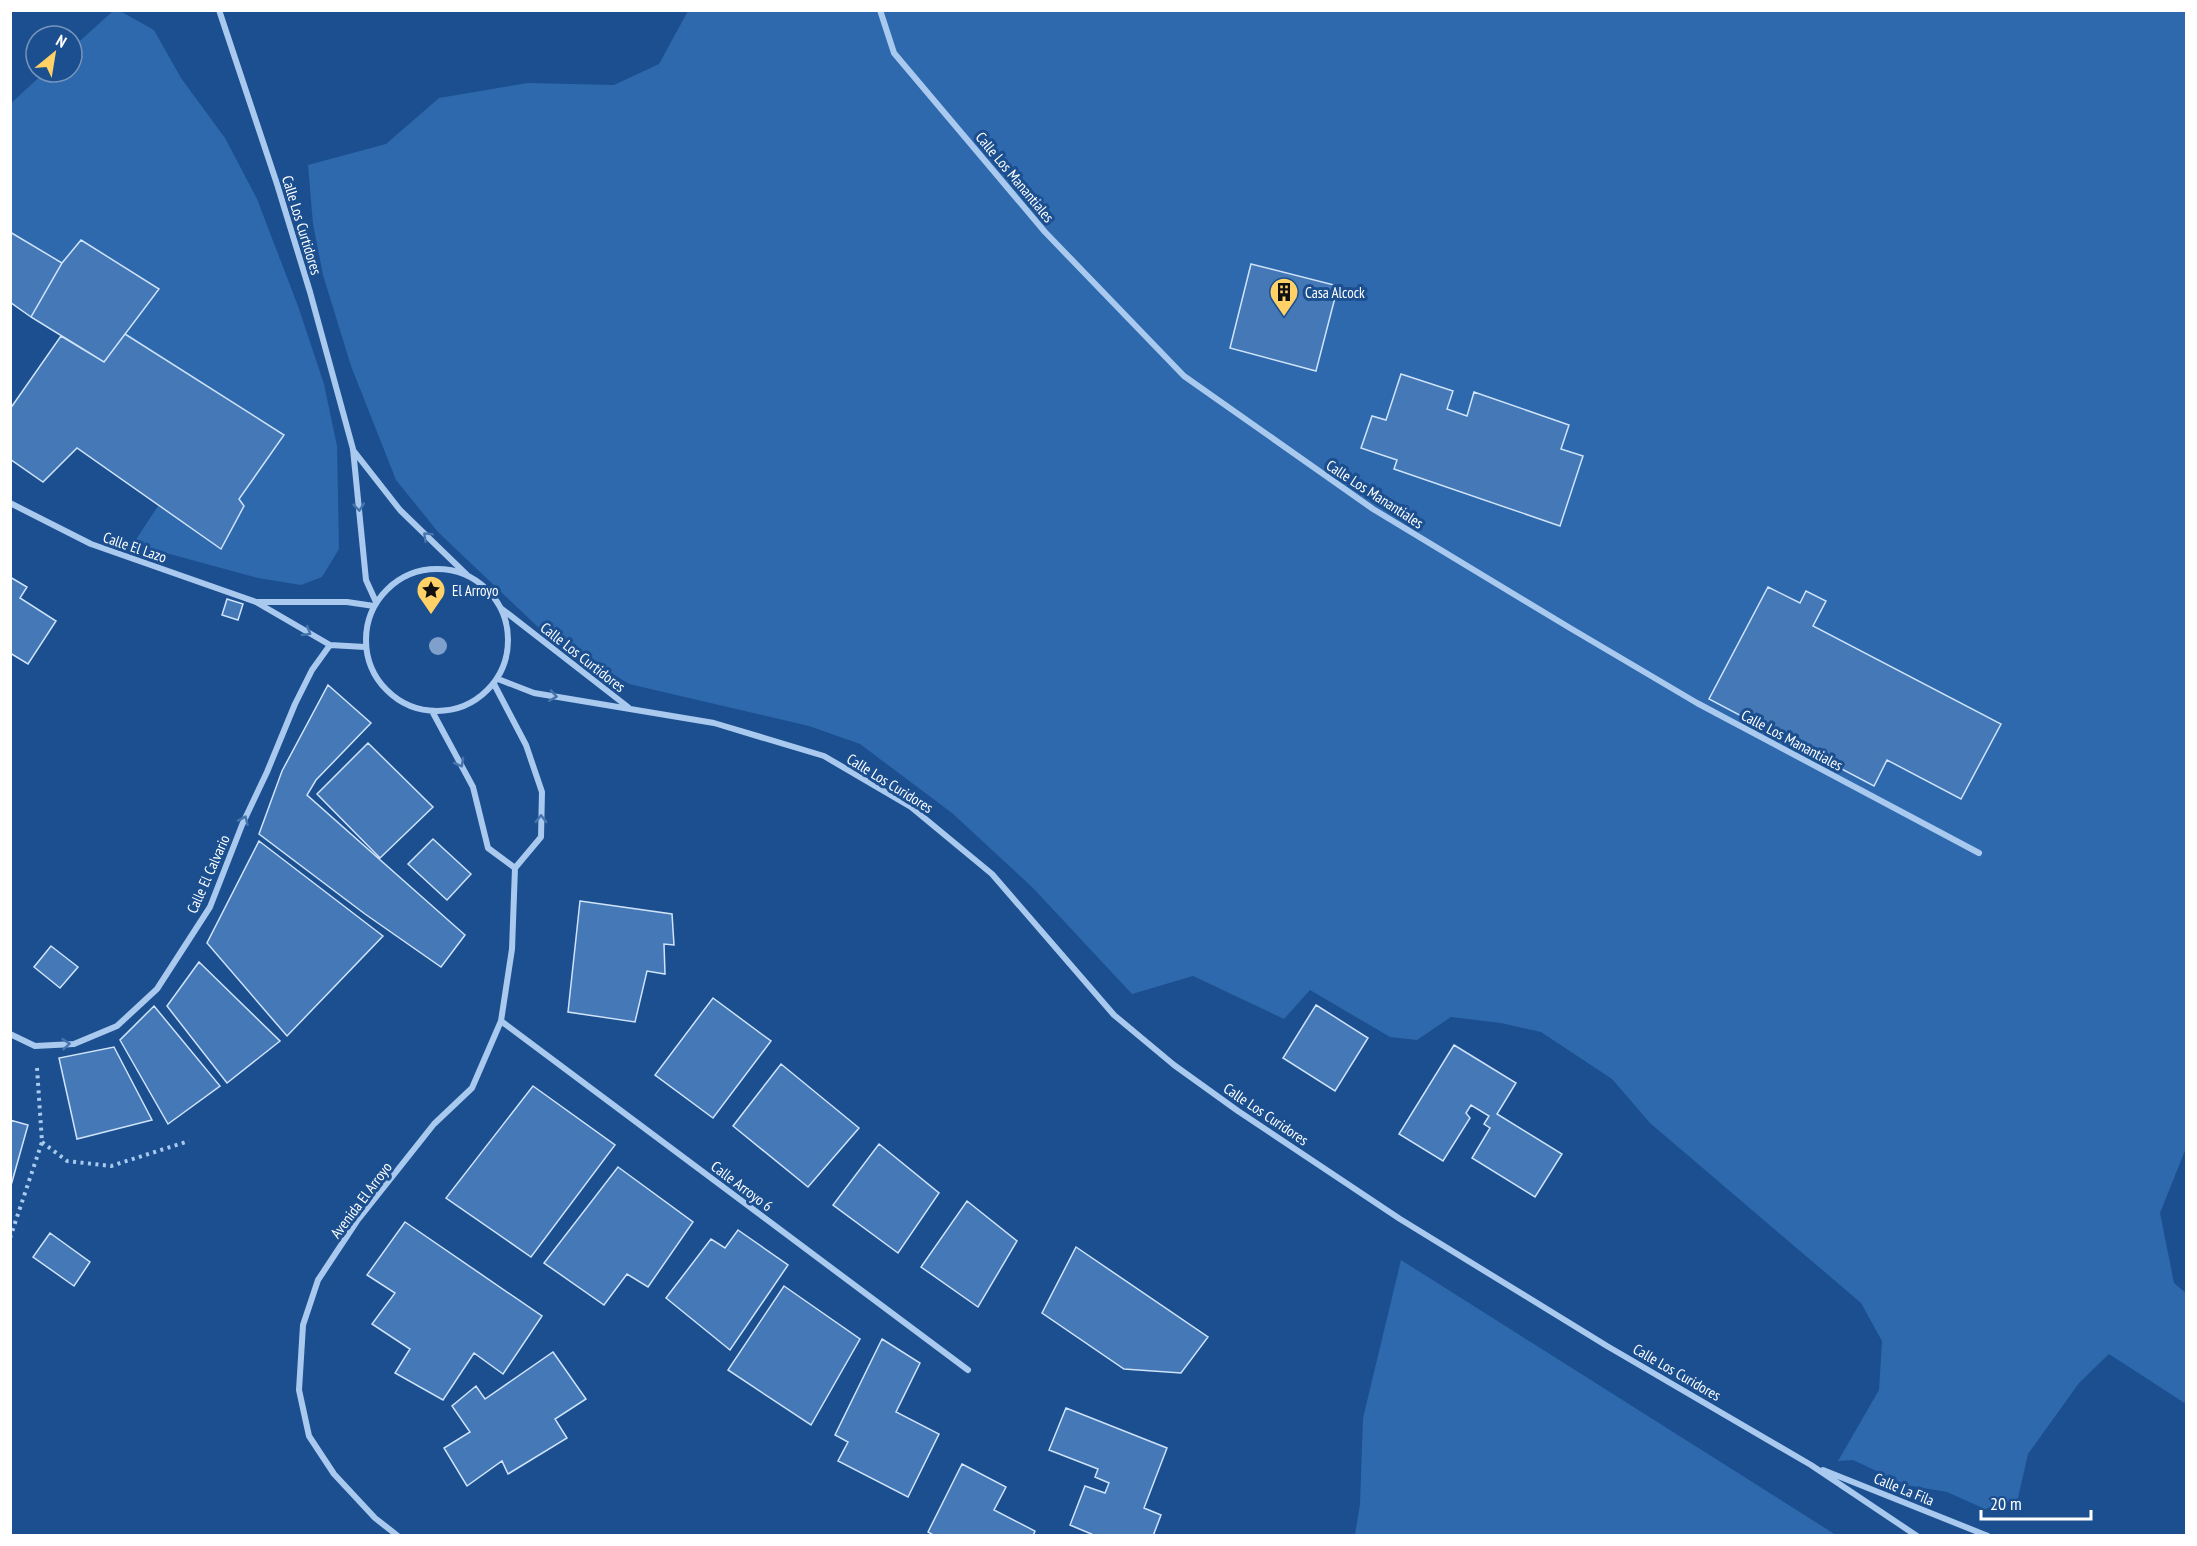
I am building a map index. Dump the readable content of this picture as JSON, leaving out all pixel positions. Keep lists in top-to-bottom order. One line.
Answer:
{"streets":{"street":["Calle Los Manantiales","Calle Los Curtidores","Calle El Lazo","Calle Los Curidores","Calle El Calvario","Calle Arroyo 6","Avenida El Arroyo","Calle La Fila"]},"crossings":[["Calle Los Curtidores","Calle El Lazo"],["Calle Los Curtidores","Calle Los Curidores"],["Calle El Lazo","Calle El Calvario"],["Calle Los Curidores","Calle La Fila"],["Calle Arroyo 6","Avenida El Arroyo"]],"one_way":["Calle El Calvario"],"places":{"building":["Casa Alcock"],"place":["El Arroyo"]},"scale_bar":"20 m","north":"top right"}
